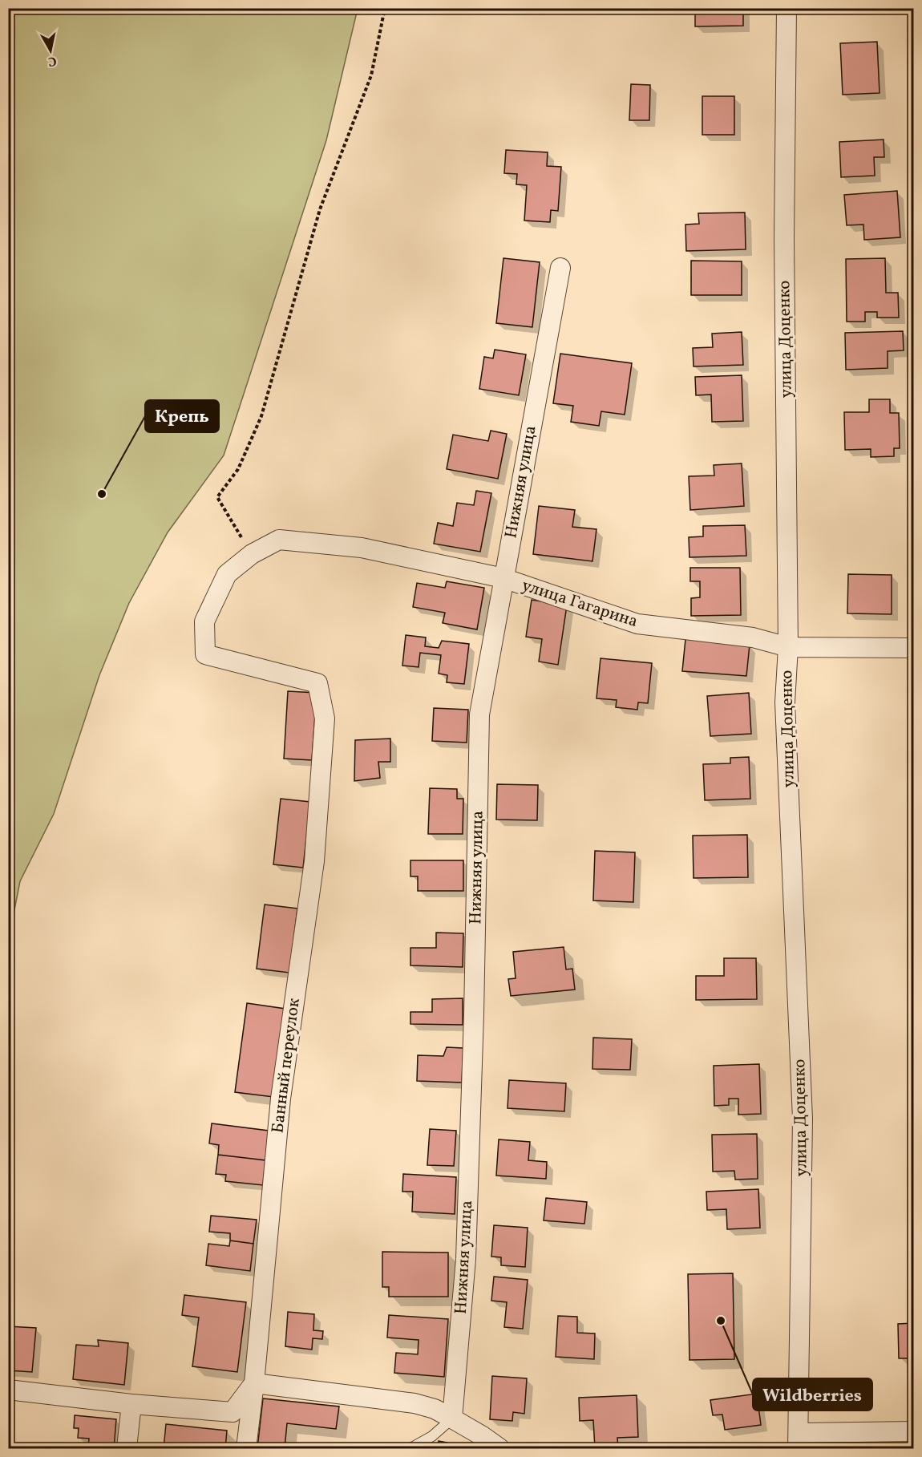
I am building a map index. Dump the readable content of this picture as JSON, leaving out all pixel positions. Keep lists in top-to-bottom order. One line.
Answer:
{"streets":{"street":["улица Доценко","Нижняя улица","улица Гагарина","Банный переулок"]},"crossings":[["улица Доценко","улица Гагарина"],["Нижняя улица","улица Гагарина"],["улица Гагарина","Банный переулок"]],"places":["Крепь","Wildberries"],"north":"bottom"}
